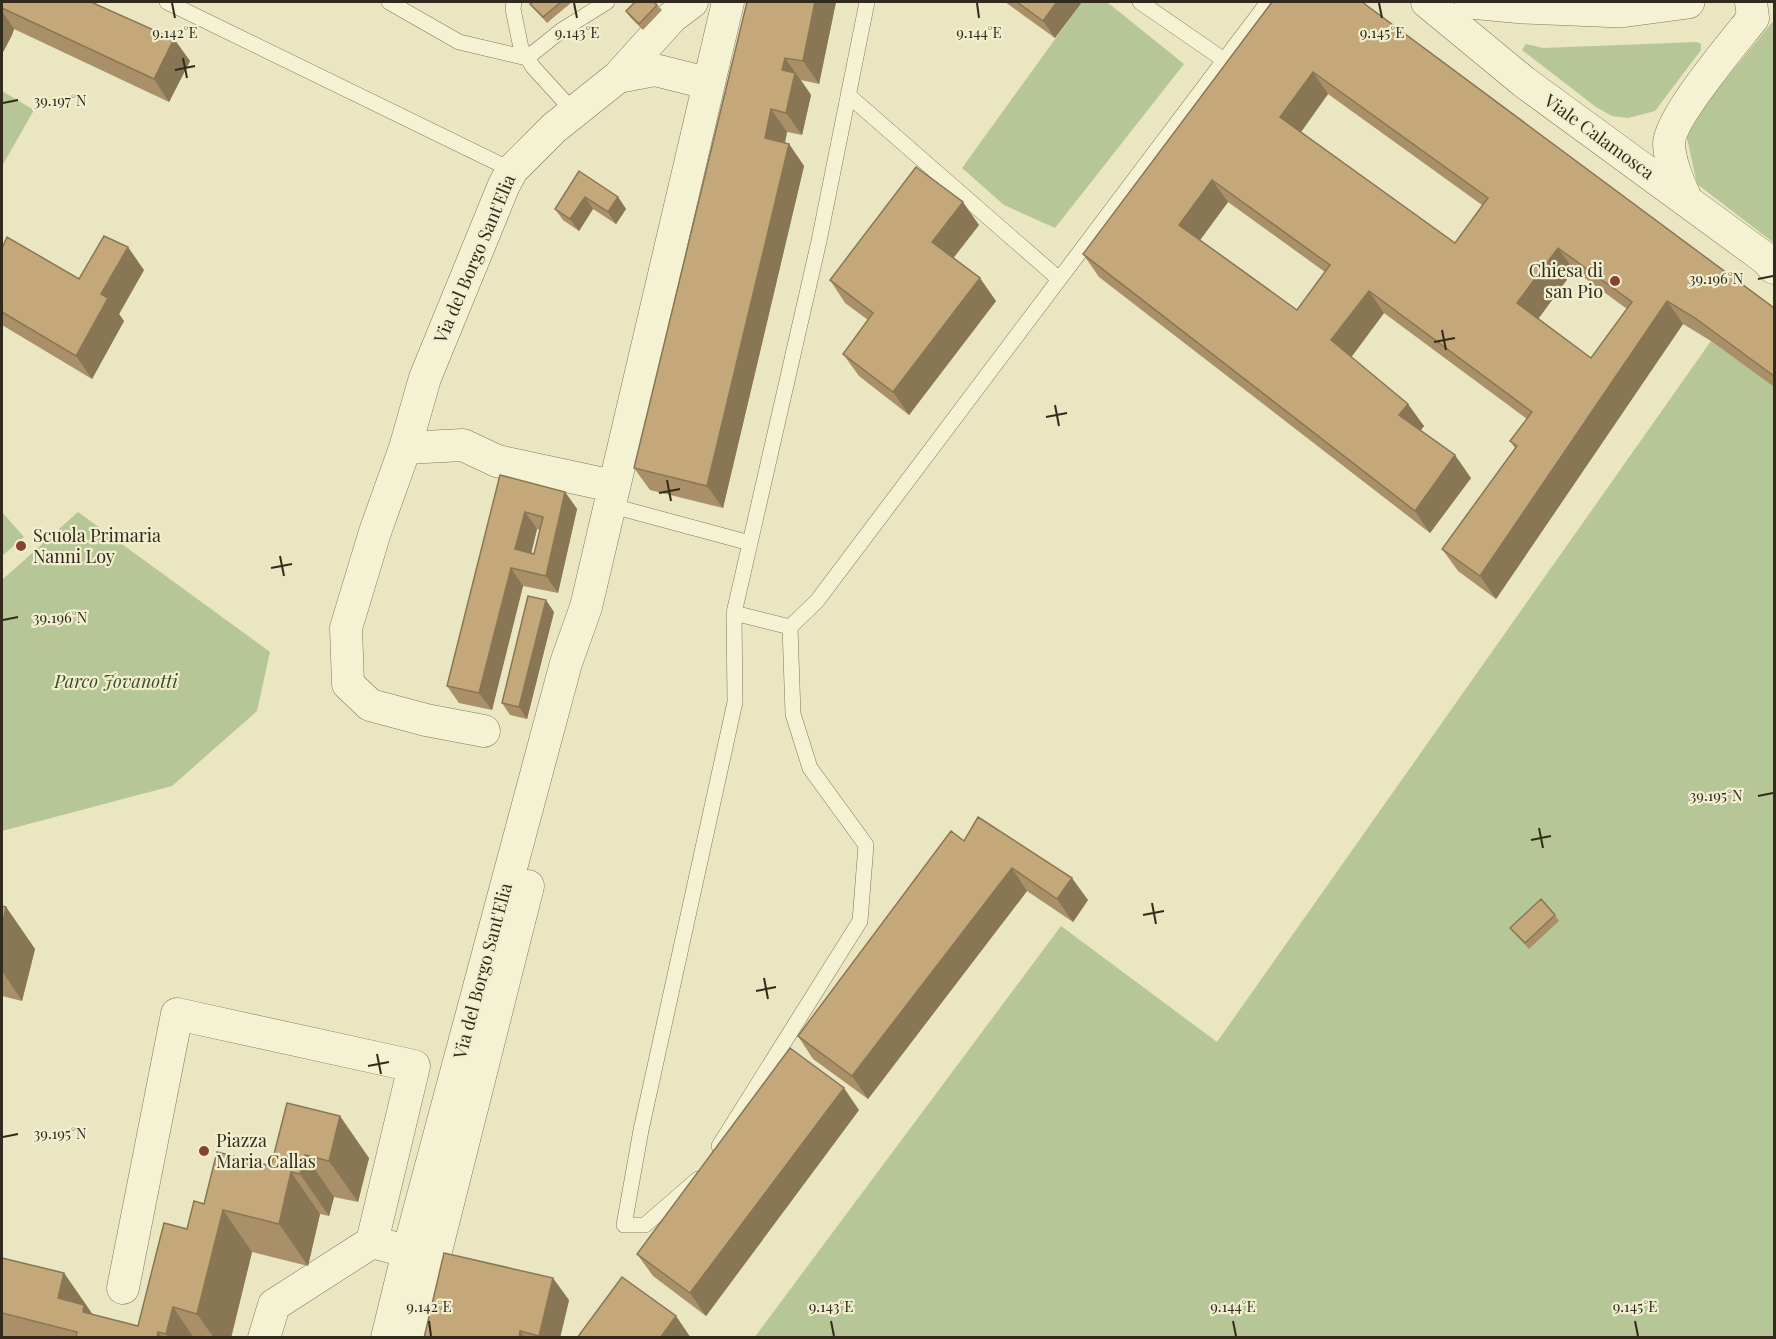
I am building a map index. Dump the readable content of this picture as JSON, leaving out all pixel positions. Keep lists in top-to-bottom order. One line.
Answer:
{"streets":{"street":["Viale Calamosca","Via del Borgo Sant'Elia"]},"parks":["Parco Jovanotti"],"places":["Chiesa di san Pio","Scuola Primaria Nanni Loy","Piazza Maria Callas"],"coordinates":["9.142°E","9.143°E","9.144°E","9.145°E","39.197°N","39.196°N","39.195°N"]}
